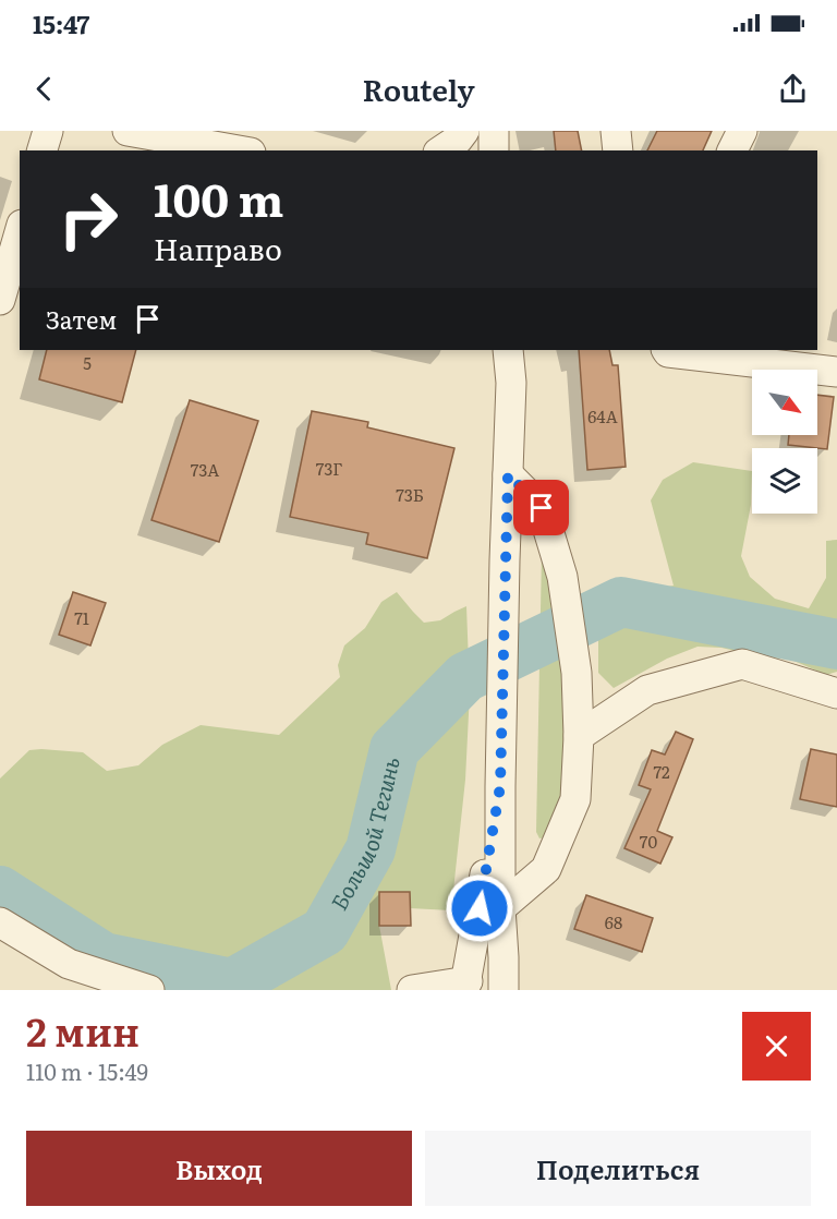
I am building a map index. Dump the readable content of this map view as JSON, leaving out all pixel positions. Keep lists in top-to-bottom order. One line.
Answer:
{"water":["Большой Тегинь"],"house_numbers":["5","64А","73Г","73А","73Б","71","72","70","68"],"north":"bottom right","page":{"status":"15:47","header":"Routely","turn":["100 m","Направо"],"then":"Затем","heading":["2 мин","110 m · 15:49"],"buttons":["Выход","Поделиться"]}}
